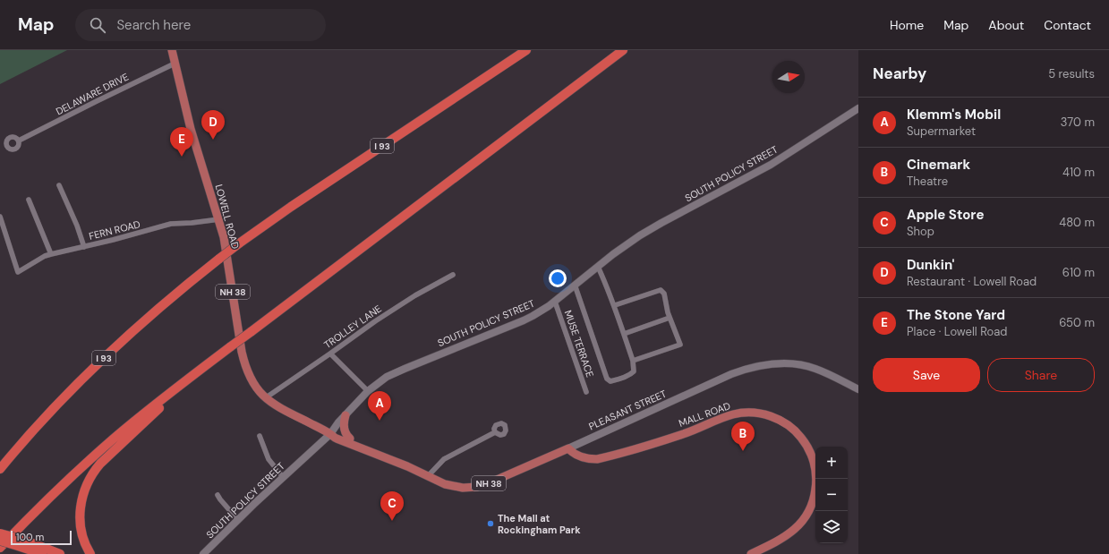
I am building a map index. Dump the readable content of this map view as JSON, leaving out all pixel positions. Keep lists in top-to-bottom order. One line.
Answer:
{"streets":{"highway":["I 93"],"main road":["LOWELL ROAD","NH 38","PLEASANT STREET","MALL ROAD"],"street":["DELAWARE DRIVE","SOUTH POLICY STREET","FERN ROAD","TROLLEY LANE","MUSE TERRACE"]},"crossings":[["DELAWARE DRIVE","LOWELL ROAD"],["SOUTH POLICY STREET","LOWELL ROAD"],["SOUTH POLICY STREET","MUSE TERRACE"],["SOUTH POLICY STREET","PLEASANT STREET"],["LOWELL ROAD","FERN ROAD"],["LOWELL ROAD","TROLLEY LANE"],["LOWELL ROAD","PLEASANT STREET"],["PLEASANT STREET","MALL ROAD"]],"places":["The Mall at Rockingham Park"],"scale_bar":"100 m","north":"right","page":{"header":"Map","search":"Search here","nav":["Home","Map","About","Contact"],"heading":["Nearby","5 results"],"list":[{"mark":"A","name":"Klemm's Mobil","note":"Supermarket","value":"370 m"},{"mark":"B","name":"Cinemark","note":"Theatre","value":"410 m"},{"mark":"C","name":"Apple Store","note":"Shop","value":"480 m"},{"mark":"D","name":"Dunkin'","note":"Restaurant · Lowell Road","value":"610 m"},{"mark":"E","name":"The Stone Yard","note":"Place · Lowell Road","value":"650 m"}],"pins":["D","E","A","B","C"],"buttons":["Save","Share"],"map_buttons":["+","−"],"scale":"100 m"}}
